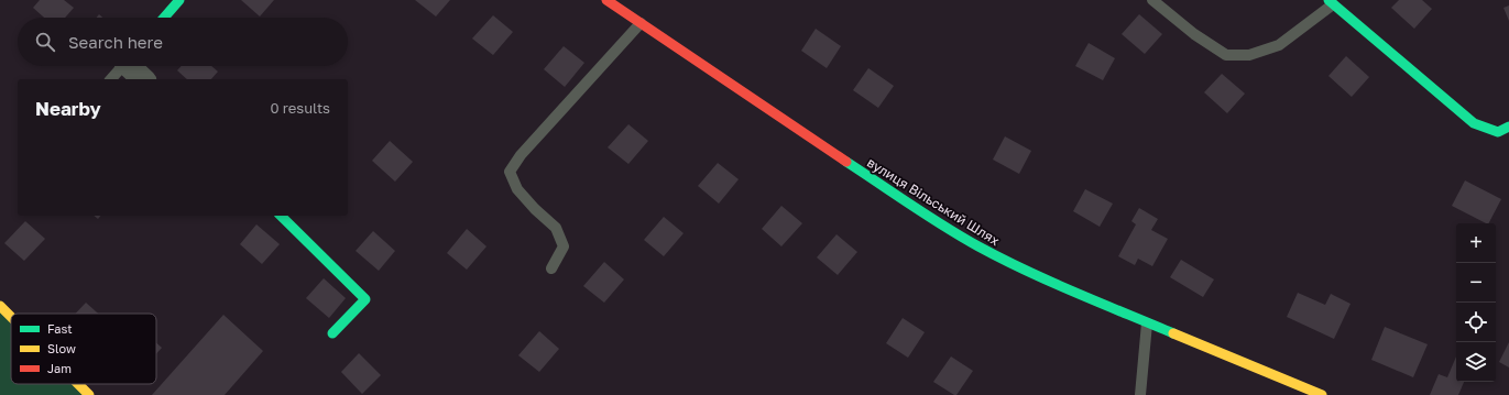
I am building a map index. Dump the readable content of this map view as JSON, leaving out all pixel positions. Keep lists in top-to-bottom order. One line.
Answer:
{"streets":{"street":["вулиця Вільський Шлях"]},"legend":["Fast","Slow","Jam"],"page":{"search":"Search here","heading":["Nearby","0 results"],"map_buttons":["+","−"]}}
